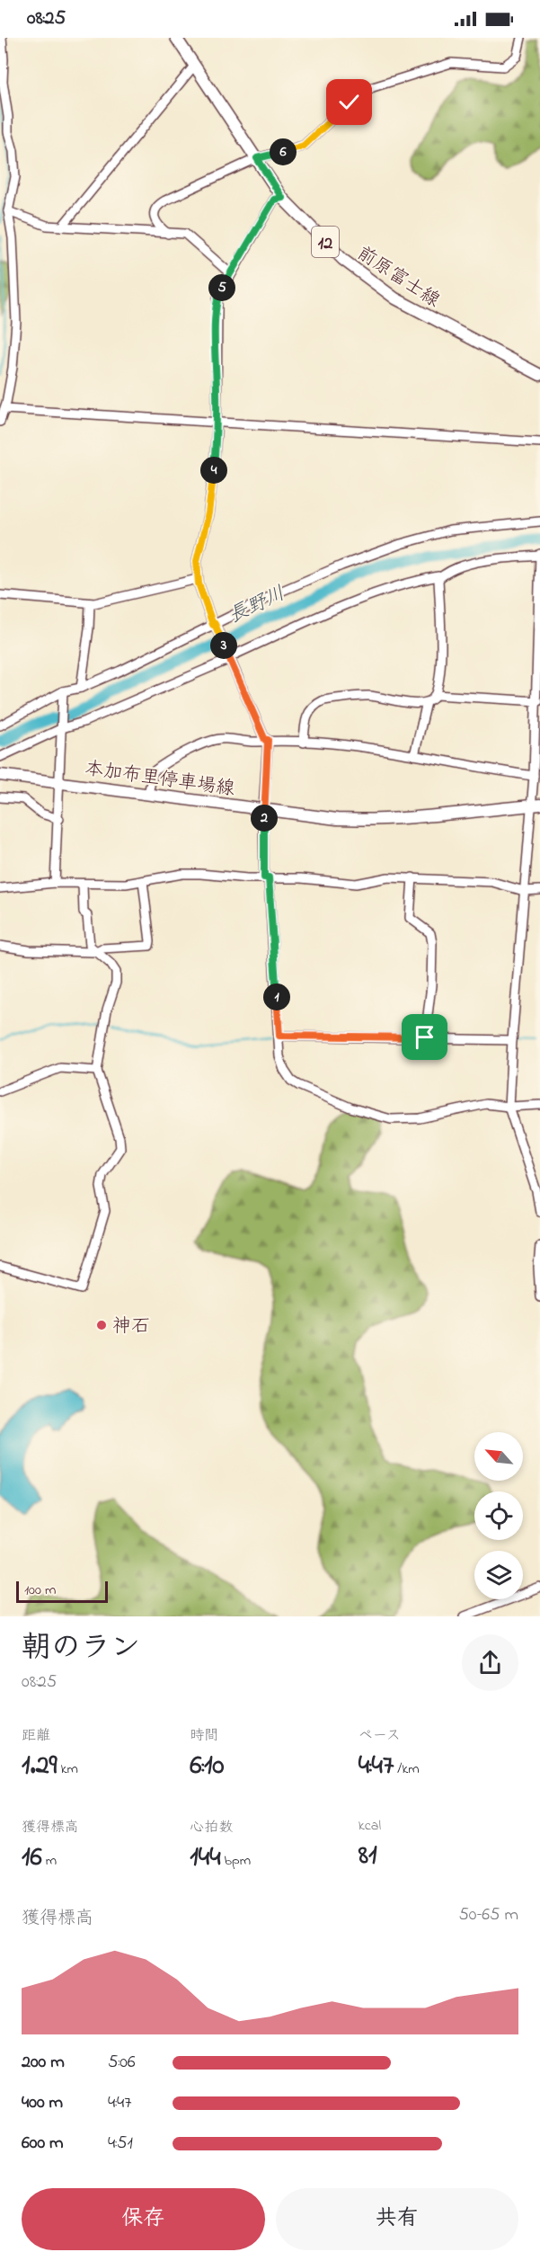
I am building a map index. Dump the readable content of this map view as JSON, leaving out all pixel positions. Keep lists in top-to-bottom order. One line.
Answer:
{"streets":{"main road":["12","前原富士線","本加布里停車場線"]},"water":["長野川"],"places":["神石"],"scale_bar":"100 m","north":"top left","page":{"status":"08:25","pins":["6","5","4","3","2","1"],"scale":"100 m","heading":["朝のラン","08:25"],"stats":[["距離","1.29 km"],["時間","6:10"],["ペース","4:47 /km"],["獲得標高","16 m"],["心拍数","144 bpm"],["kcal","81"]],"chart":["獲得標高","50–65 m"],"list":[{"name":"200 m","note":"5:06"},{"name":"400 m","note":"4:47"},{"name":"600 m","note":"4:51"}],"buttons":["保存","共有"]}}
